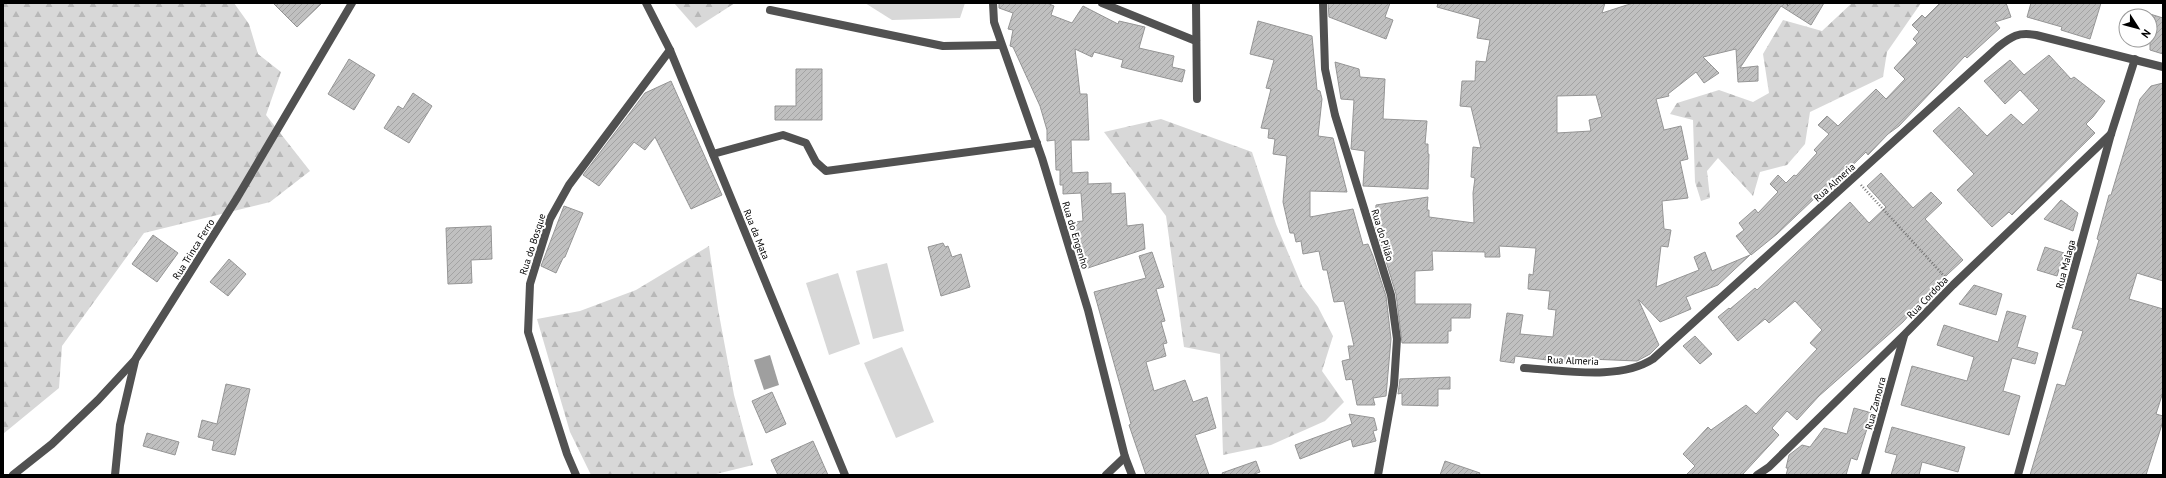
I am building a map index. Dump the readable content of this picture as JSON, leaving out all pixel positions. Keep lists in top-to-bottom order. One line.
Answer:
{"streets":{"street":["Rua Almeria","Rua da Mata","Rua do Engenho","Rua do Pilão","Rua do Bosque","Rua Trinca Ferro","Rua Malaga","Rua Cordoba","Rua Zamorra"]},"crossings":[["Rua Almeria","Rua Malaga"],["Rua da Mata","Rua do Bosque"],["Rua Malaga","Rua Cordoba"],["Rua Cordoba","Rua Zamorra"]],"north":"bottom right"}
